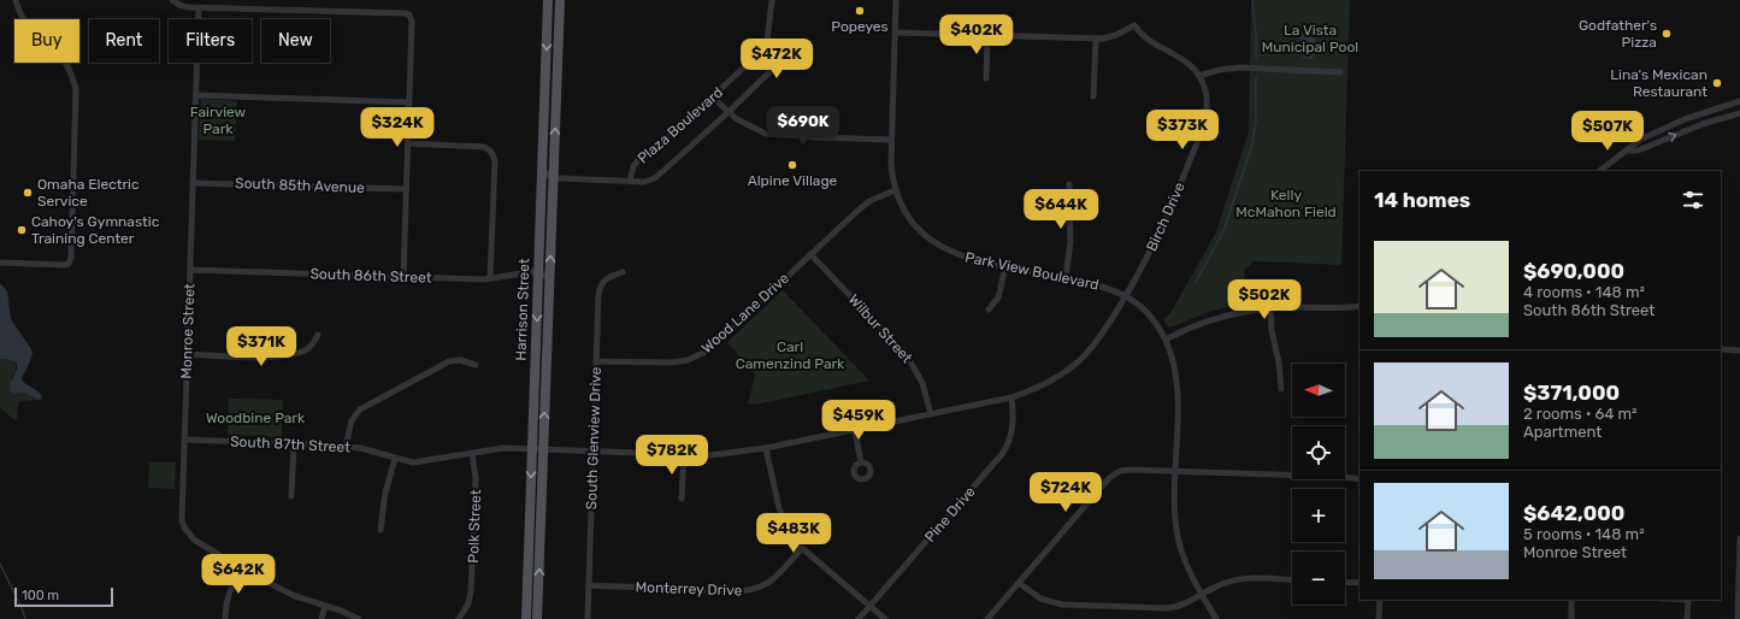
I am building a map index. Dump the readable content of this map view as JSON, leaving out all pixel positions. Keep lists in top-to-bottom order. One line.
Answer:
{"streets":{"main road":["Harrison Street"],"street":["Plaza Boulevard","South 85th Avenue","Birch Drive","Park View Boulevard","South 86th Street","Wood Lane Drive","Wilbur Street","Monroe Street","South Glenview Drive","South 87th Street","Pine Drive","Polk Street","Monterrey Drive"]},"crossings":[["South 85th Avenue","Monroe Street"],["Birch Drive","Park View Boulevard"],["Birch Drive","Wilbur Street"],["Birch Drive","South 87th Street"],["Birch Drive","Pine Drive"],["Park View Boulevard","Wood Lane Drive"],["South 86th Street","Harrison Street"],["South 86th Street","Monroe Street"],["Harrison Street","South 87th Street"],["Wood Lane Drive","Wilbur Street"],["Wood Lane Drive","South Glenview Drive"],["Monroe Street","South 87th Street"],["South Glenview Drive","South 87th Street"],["South Glenview Drive","Monterrey Drive"],["South 87th Street","Polk Street"]],"parks":["La Vista Municipal Pool","Fairview Park","Kelly McMahon Field","Carl Camenzind Park","Woodbine Park"],"places":["Popeyes","Godfather's Pizza","Lina's Mexican Restaurant","Alpine Village","Omaha Electric Service","Cahoy's Gymnastic Training Center"],"scale_bar":"100 m","north":"left","page":{"price":["$402K","$472K","$690K","$324K","$373K","$507K","$644K","$502K","$371K","$459K","$782K","$724K","$483K","$642K"],"chip":["Buy","Rent","Filters","New"],"heading":"14 homes","list":[{"name":"$690,000","note":"4 rooms · 148 m² · South 86th Street"},{"name":"$371,000","note":"2 rooms · 64 m² · Apartment"},{"name":"$642,000","note":"5 rooms · 148 m² · Monroe Street"}],"map_buttons":["+","−"],"scale":"100 m"}}
